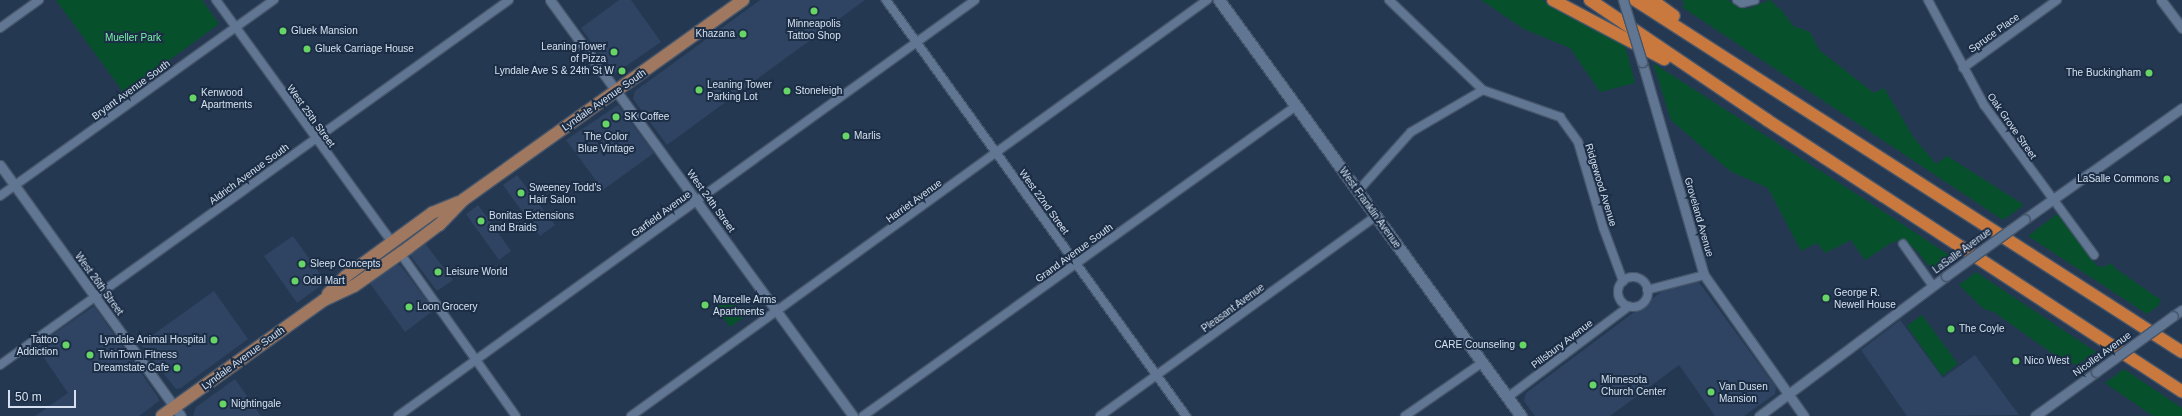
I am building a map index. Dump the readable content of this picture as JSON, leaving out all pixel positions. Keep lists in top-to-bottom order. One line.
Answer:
{"streets":{"main road":["Lyndale Avenue South","West Franklin Avenue"],"street":["Spruce Place","Bryant Avenue South","West 25th Street","Oak Grove Street","Aldrich Avenue South","Ridgewood Avenue","West 24th Street","Harriet Avenue","West 22nd Street","Garfield Avenue","Groveland Avenue","LaSalle Avenue","Grand Avenue South","West 26th Street","Pleasant Avenue","Pillsbury Avenue","Nicollet Avenue"]},"crossings":[["Spruce Place","Oak Grove Street"],["Bryant Avenue South","West 25th Street"],["Bryant Avenue South","West 26th Street"],["Lyndale Avenue South","West 25th Street"],["Lyndale Avenue South","West 24th Street"],["Lyndale Avenue South","West 26th Street"],["West 25th Street","Aldrich Avenue South"],["Oak Grove Street","LaSalle Avenue"],["Aldrich Avenue South","West 26th Street"],["Ridgewood Avenue","Pillsbury Avenue"],["West 24th Street","Harriet Avenue"],["West 24th Street","Garfield Avenue"],["Harriet Avenue","West 22nd Street"],["West 22nd Street","Garfield Avenue"],["West 22nd Street","Grand Avenue South"],["West 22nd Street","Pleasant Avenue"],["West Franklin Avenue","Grand Avenue South"],["West Franklin Avenue","Pleasant Avenue"],["West Franklin Avenue","Pillsbury Avenue"],["Groveland Avenue","LaSalle Avenue"]],"parks":["Mueller Park"],"places":["Minneapolis Tattoo Shop","Gluek Mansion","Khazana","Gluek Carriage House","Leaning Tower of Pizza","Lyndale Ave S & 24th St W","The Buckingham","Leaning Tower Parking Lot","Stoneleigh","Kenwood Apartments","SK Coffee","The Color Blue Vintage","Marlis","LaSalle Commons","Sweeney Todd's Hair Salon","Bonitas Extensions and Braids","Sleep Concepts","Leisure World","Odd Mart","George R. Newell House","Marcelle Arms Apartments","Loon Grocery","The Coyle","Lyndale Animal Hospital","Tattoo Addiction","CARE Counseling","TwinTown Fitness","Nico West","Dreamstate Cafe","Minnesota Church Center","Van Dusen Mansion","Nightingale"],"scale_bar":"50 m"}
